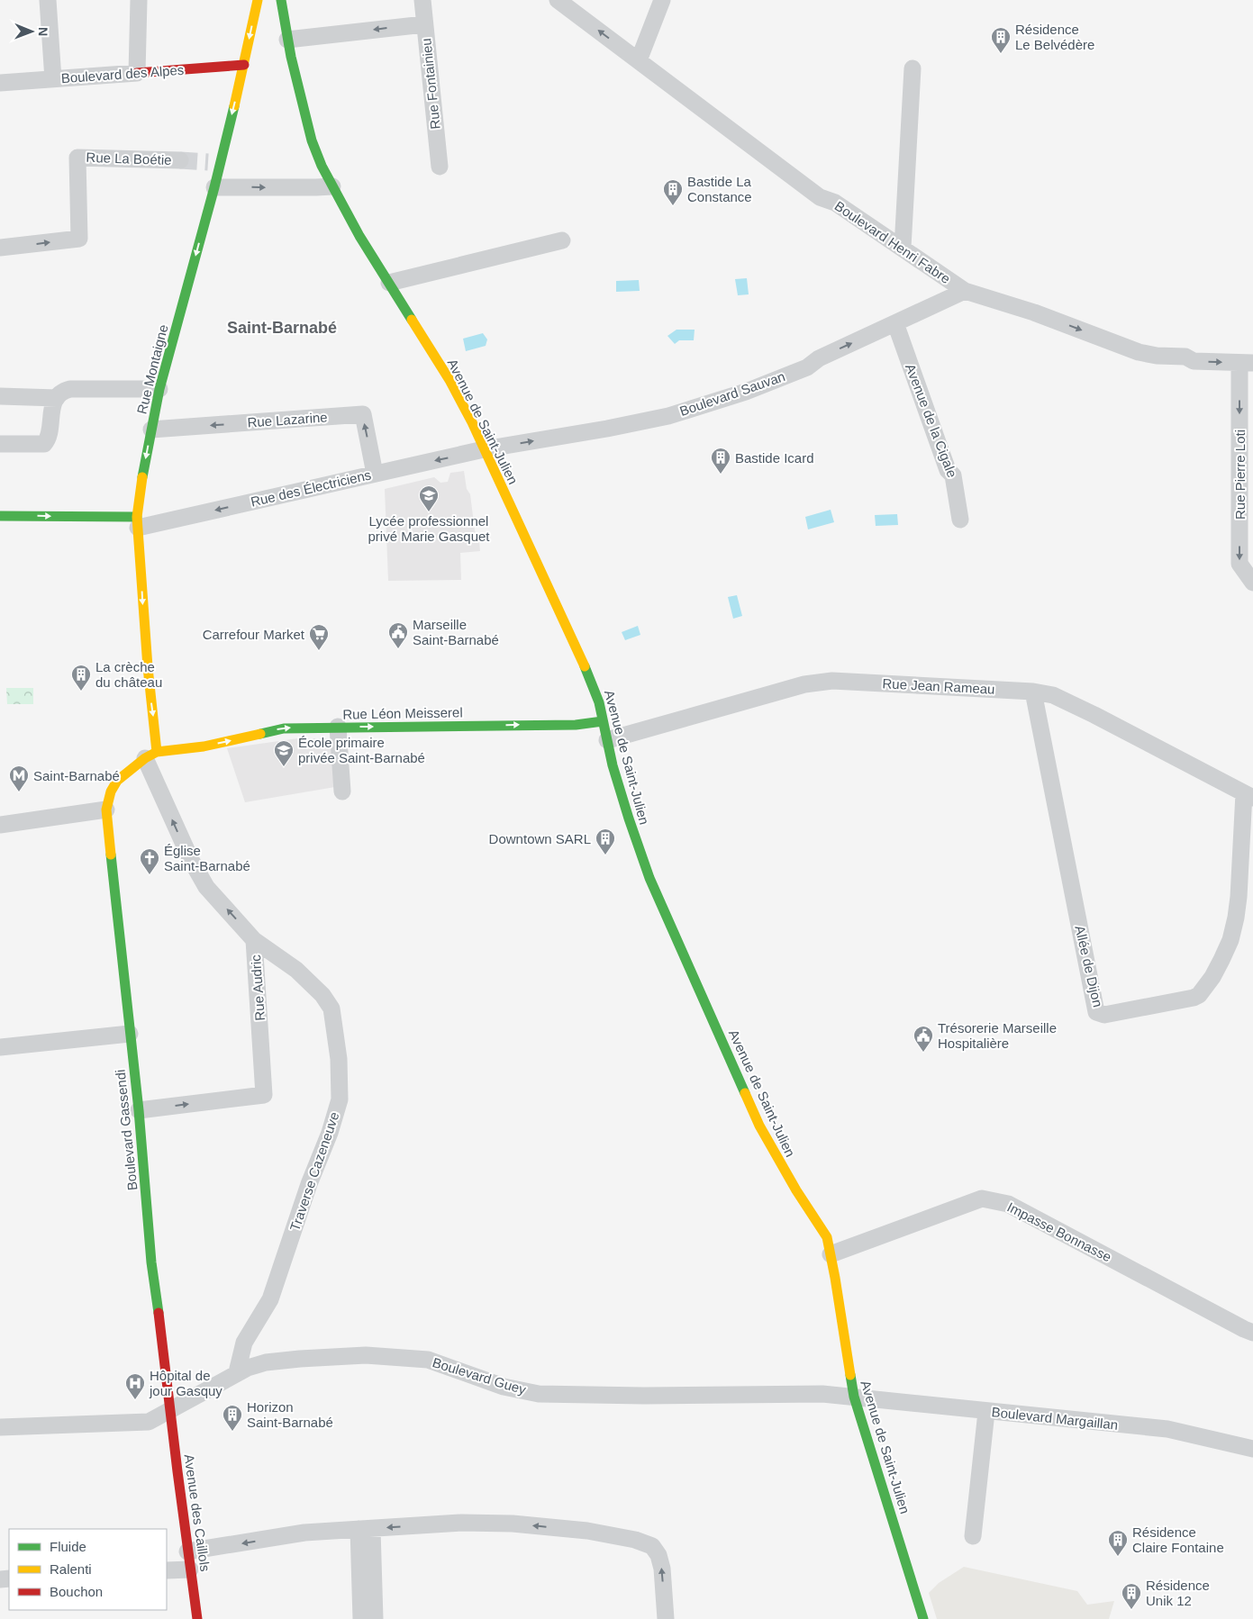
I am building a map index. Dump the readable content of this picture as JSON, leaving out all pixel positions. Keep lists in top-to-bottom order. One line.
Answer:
{"streets":{"street":["Boulevard des Alpes","Rue Fontainieu","Rue La Boétie","Boulevard Henri Fabre","Rue Montaigne","Boulevard Sauvan","Rue Lazarine","Avenue de la Cigale","Avenue de Saint-Julien","Rue Pierre Loti","Rue des Électriciens","Rue Jean Rameau","Rue Léon Meisserel","Allée de Dijon","Rue Audric","Boulevard Gassendi","Traverse Cazeneuve","Impasse Bonnasse","Boulevard Guey","Boulevard Margaillan","Avenue des Caillols"]},"crossings":[["Boulevard des Alpes","Rue Montaigne"],["Boulevard Henri Fabre","Boulevard Sauvan"],["Boulevard Henri Fabre","Rue Pierre Loti"],["Rue Montaigne","Rue Lazarine"],["Rue Montaigne","Rue des Électriciens"],["Rue Montaigne","Rue Léon Meisserel"],["Rue Montaigne","Rue Audric"],["Boulevard Sauvan","Avenue de la Cigale"],["Boulevard Sauvan","Avenue de Saint-Julien"],["Boulevard Sauvan","Rue des Électriciens"],["Rue Lazarine","Rue des Électriciens"],["Avenue de Saint-Julien","Rue des Électriciens"],["Avenue de Saint-Julien","Rue Jean Rameau"],["Avenue de Saint-Julien","Rue Léon Meisserel"],["Avenue de Saint-Julien","Impasse Bonnasse"],["Avenue de Saint-Julien","Boulevard Guey"],["Avenue de Saint-Julien","Boulevard Margaillan"],["Rue Jean Rameau","Allée de Dijon"],["Rue Léon Meisserel","Rue Audric"],["Rue Audric","Boulevard Gassendi"],["Rue Audric","Traverse Cazeneuve"],["Boulevard Gassendi","Boulevard Guey"],["Boulevard Gassendi","Avenue des Caillols"],["Traverse Cazeneuve","Boulevard Guey"],["Boulevard Guey","Boulevard Margaillan"],["Boulevard Guey","Avenue des Caillols"]],"one_way":["Rue Montaigne","Boulevard Sauvan","Rue Lazarine","Rue Pierre Loti","Rue des Électriciens","Rue Léon Meisserel"],"districts":["Saint-Barnabé"],"places":{"building":["Résidence Le Belvédère","Bastide La Constance","Bastide Icard","La crèche du château","Downtown SARL","Horizon Saint-Barnabé","Résidence Claire Fontaine","Résidence Unik 12"],"school or university":["Lycée professionnel privé Marie Gasquet","École primaire privée Saint-Barnabé"],"public building":["Marseille Saint-Barnabé","Trésorerie Marseille Hospitalière"],"supermarket":["Carrefour Market"],"metro station":["Saint-Barnabé"],"church":["Église Saint-Barnabé"],"hospital":["Hôpital de jour Gasquy"]},"legend":["Fluide","Ralenti","Bouchon"],"north":"right"}
